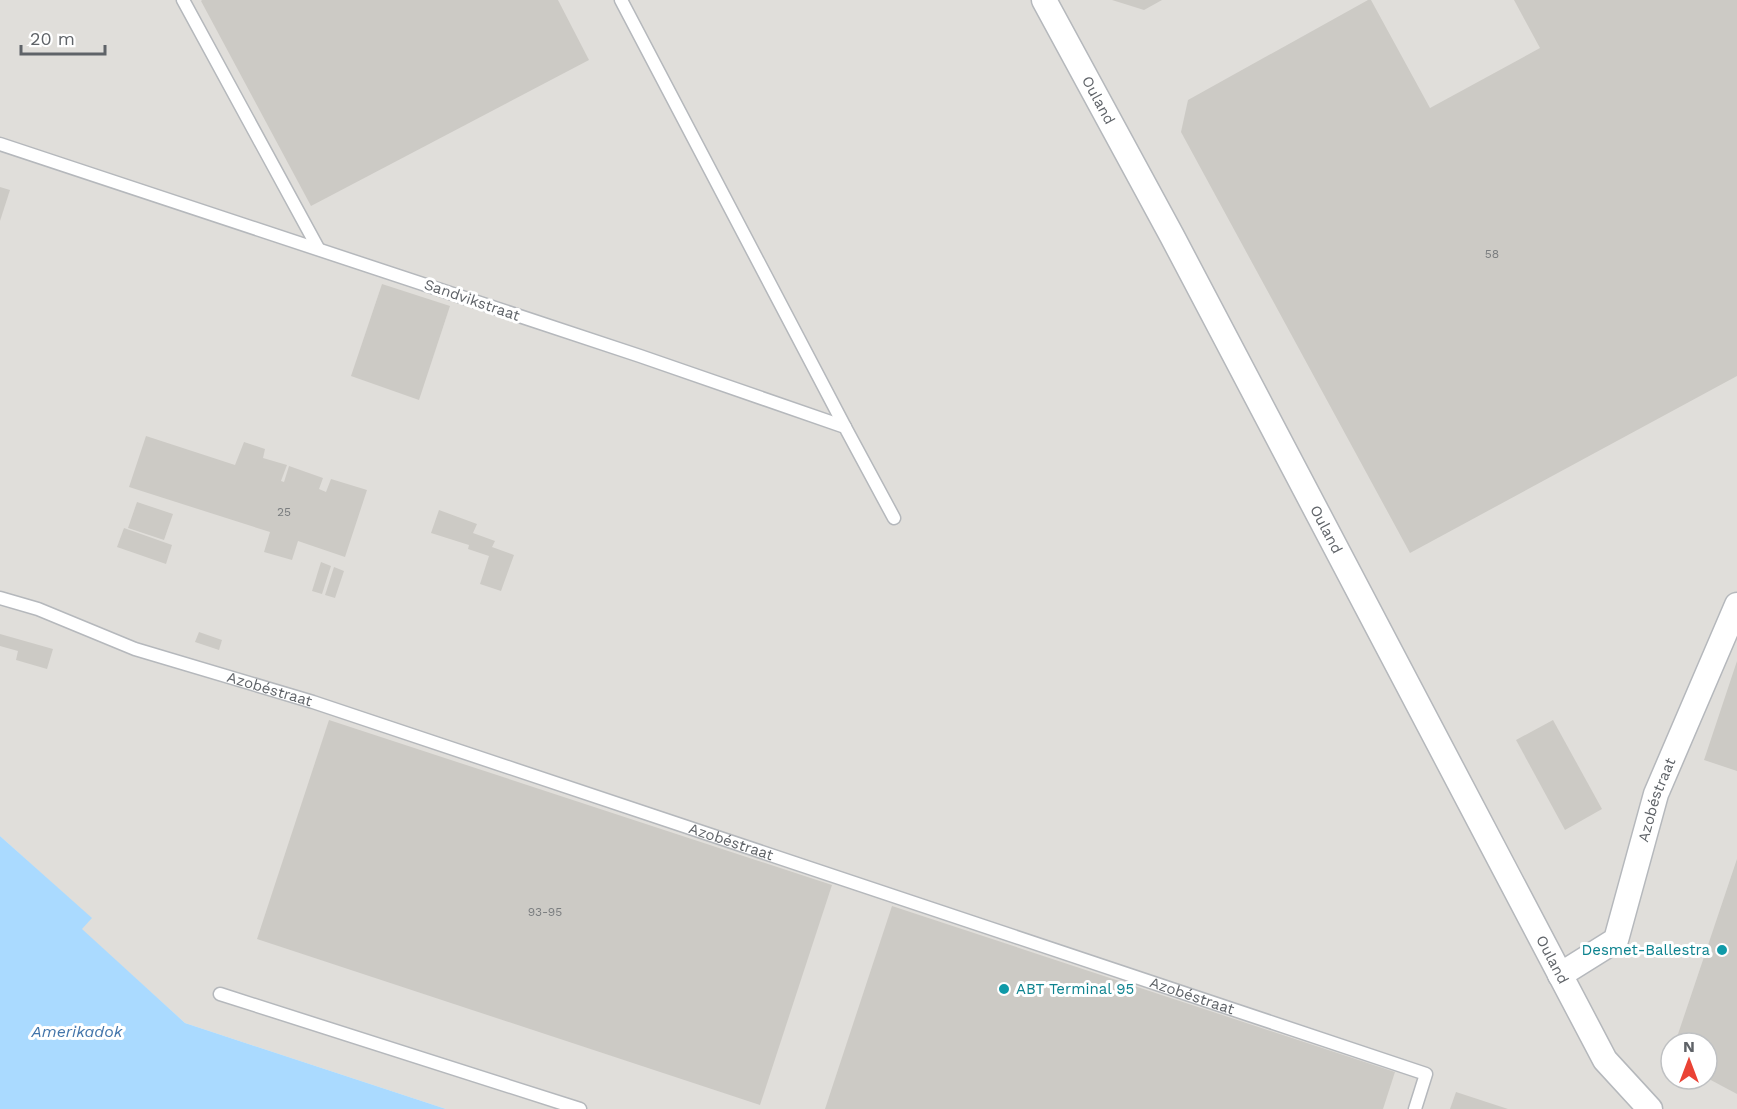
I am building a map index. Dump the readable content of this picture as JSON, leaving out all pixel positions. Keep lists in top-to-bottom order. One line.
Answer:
{"streets":{"street":["Ouland","Azobéstraat"],"lane":["Sandvikstraat"]},"crossings":[["Ouland","Azobéstraat"]],"water":["Amerikadok"],"places":["Desmet-Ballestra","ABT Terminal 95"],"house_numbers":["58","25","93-95"],"scale_bar":"20 m","north":"top"}
